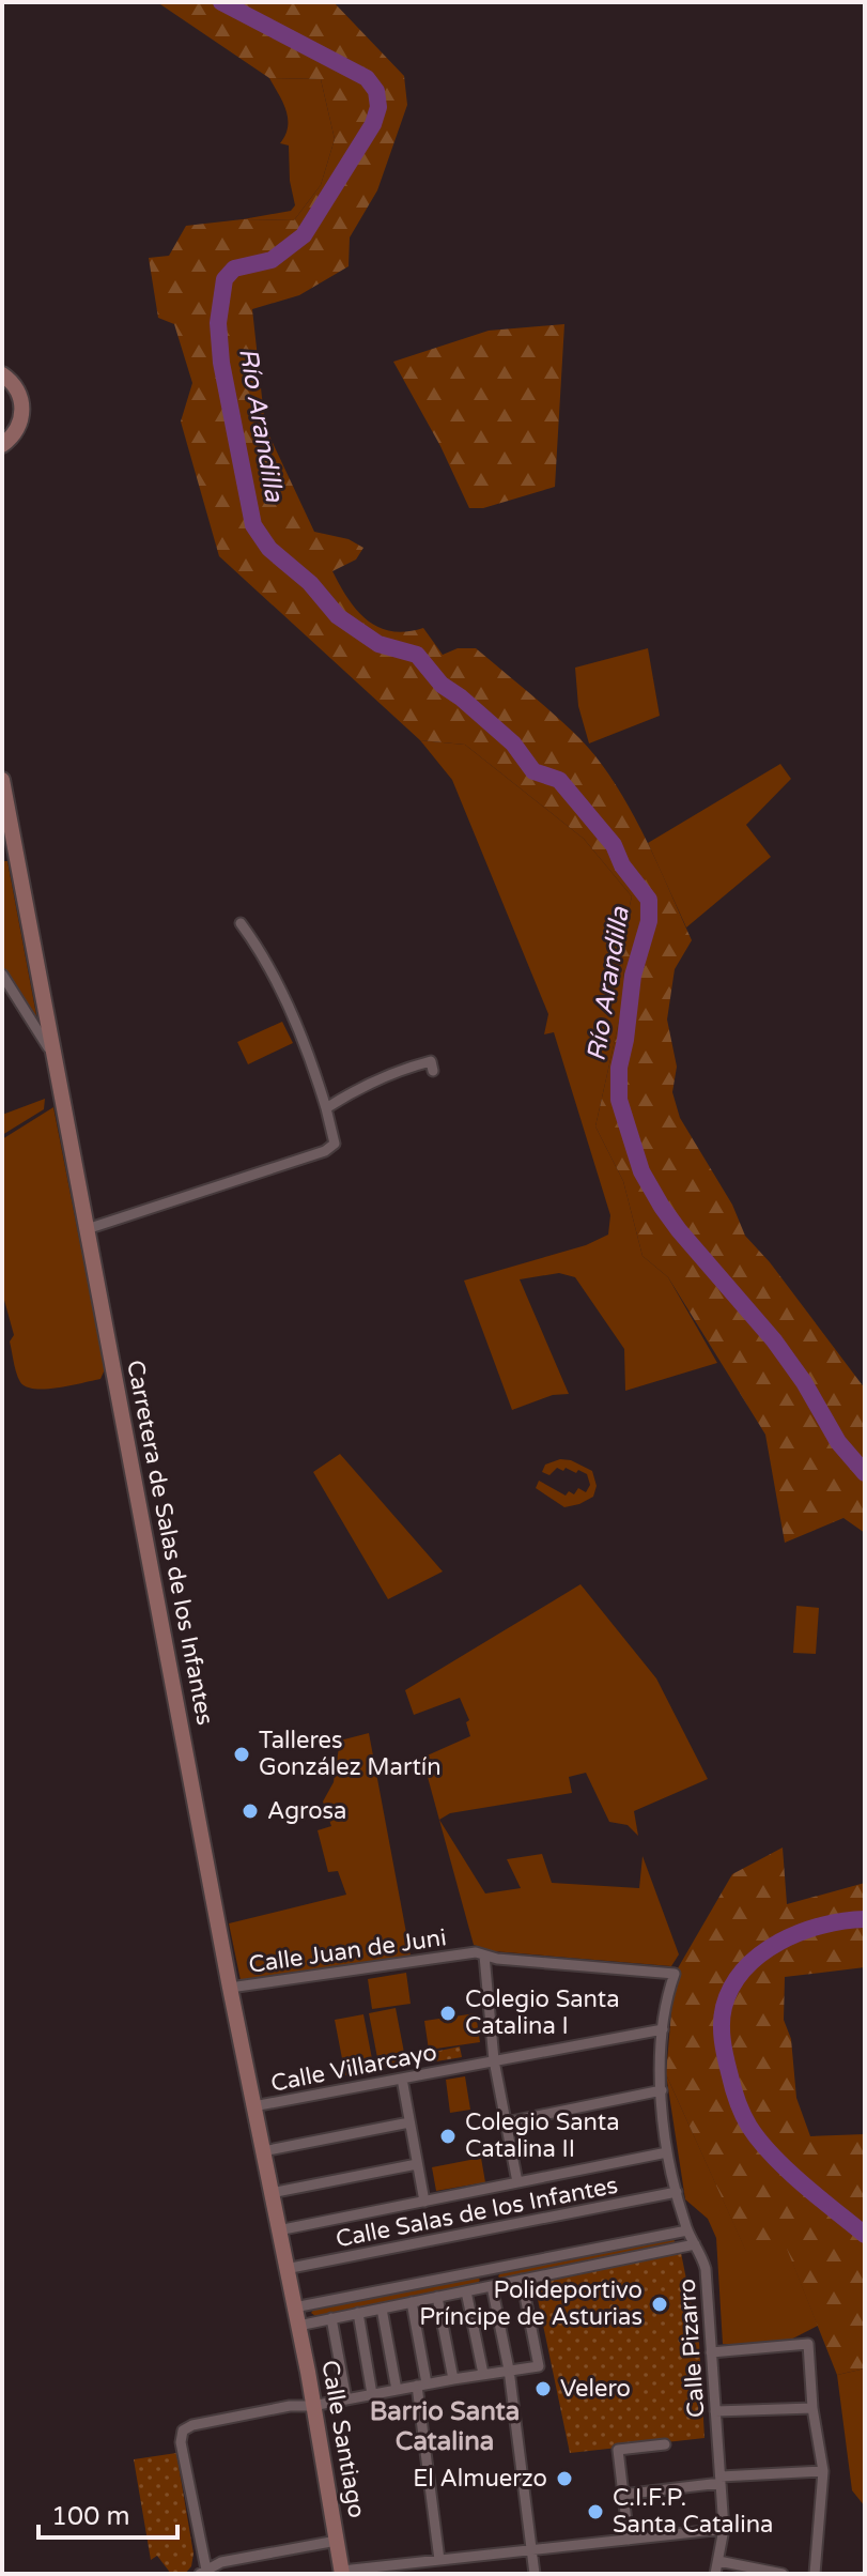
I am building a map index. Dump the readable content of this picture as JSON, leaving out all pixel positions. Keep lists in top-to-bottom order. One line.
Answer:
{"streets":{"main road":["Carretera de Salas de los Infantes","Calle Santiago"],"street":["Calle Juan de Juni","Calle Villarcayo","Calle Salas de los Infantes","Calle Pizarro"]},"crossings":[["Carretera de Salas de los Infantes","Calle Juan de Juni"],["Carretera de Salas de los Infantes","Calle Villarcayo"],["Carretera de Salas de los Infantes","Calle Salas de los Infantes"],["Carretera de Salas de los Infantes","Calle Santiago"],["Calle Juan de Juni","Calle Pizarro"],["Calle Villarcayo","Calle Pizarro"],["Calle Salas de los Infantes","Calle Pizarro"]],"districts":["Barrio Santa Catalina"],"water":["Río Arandilla"],"places":["Talleres González Martín","Agrosa","Colegio Santa Catalina I","Colegio Santa Catalina II","Polideportivo Príncipe de Asturias","Velero","El Almuerzo","C.I.F.P. Santa Catalina"],"scale_bar":"100 m"}
